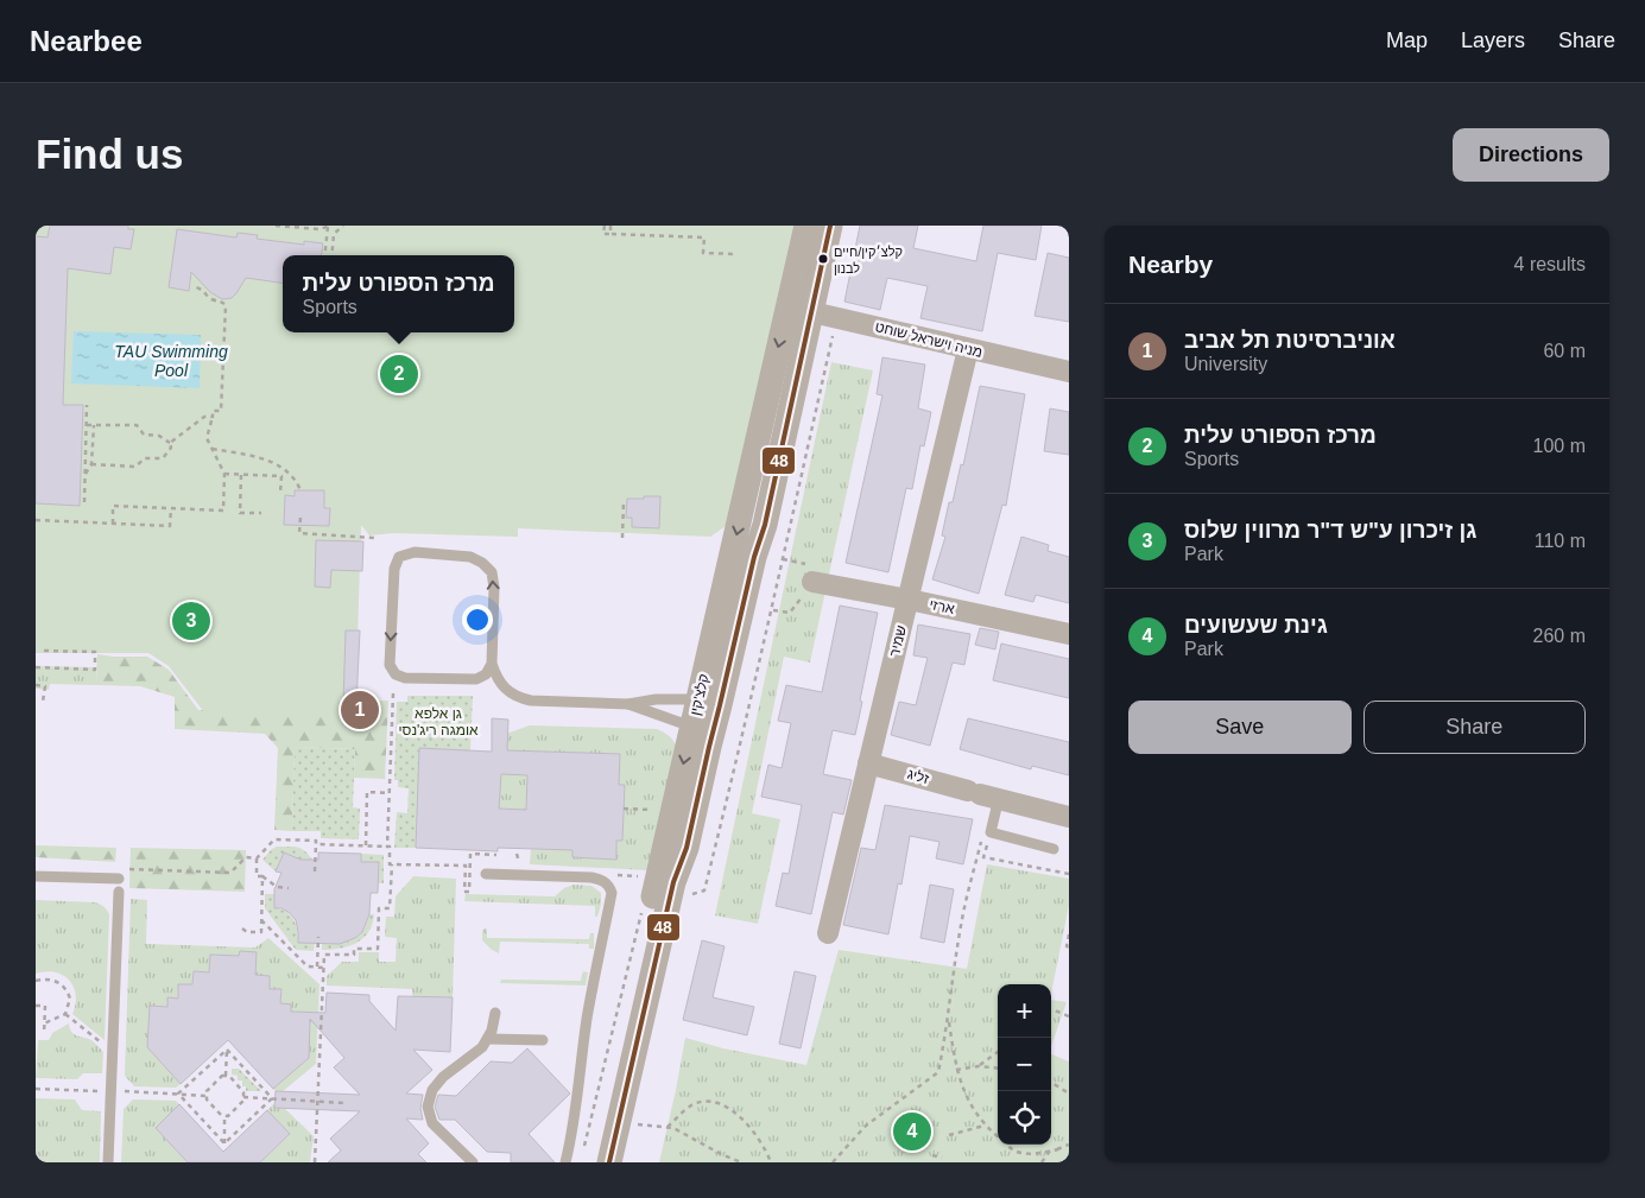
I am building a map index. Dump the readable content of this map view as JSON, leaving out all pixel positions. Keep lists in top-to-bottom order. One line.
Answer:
{"streets":{"street":["מניה וישראל שוחט","ארזי","שמיר","קלצ'קין","זליג"]},"crossings":[["מניה וישראל שוחט","שמיר"],["מניה וישראל שוחט","קלצ'קין"],["ארזי","שמיר"],["שמיר","זליג"]],"water":["TAU Swimming Pool"],"parks":["גן אלפא אומגה ריג'נסי"],"places":["קלצ׳קין/חיים לבנון"],"lines":["transit line 48"],"page":{"header":"Nearbee","nav":["Map","Layers","Share"],"buttons":["Directions",["Save","Share"]],"title":"Find us","heading":["Nearby","4 results"],"popup":["מרכז הספורט עלית","Sports"],"list":[{"mark":"1","name":"אוניברסיטת תל אביב","note":"University","value":"60 m"},{"mark":"2","name":"מרכז הספורט עלית","note":"Sports","value":"100 m"},{"mark":"3","name":"גן זיכרון ע\"ש ד\"ר מרווין שלוס","note":"Park","value":"110 m"},{"mark":"4","name":"גינת שעשועים","note":"Park","value":"260 m"}],"pins":["2","3","1","4"],"map_buttons":["+","−"]}}
